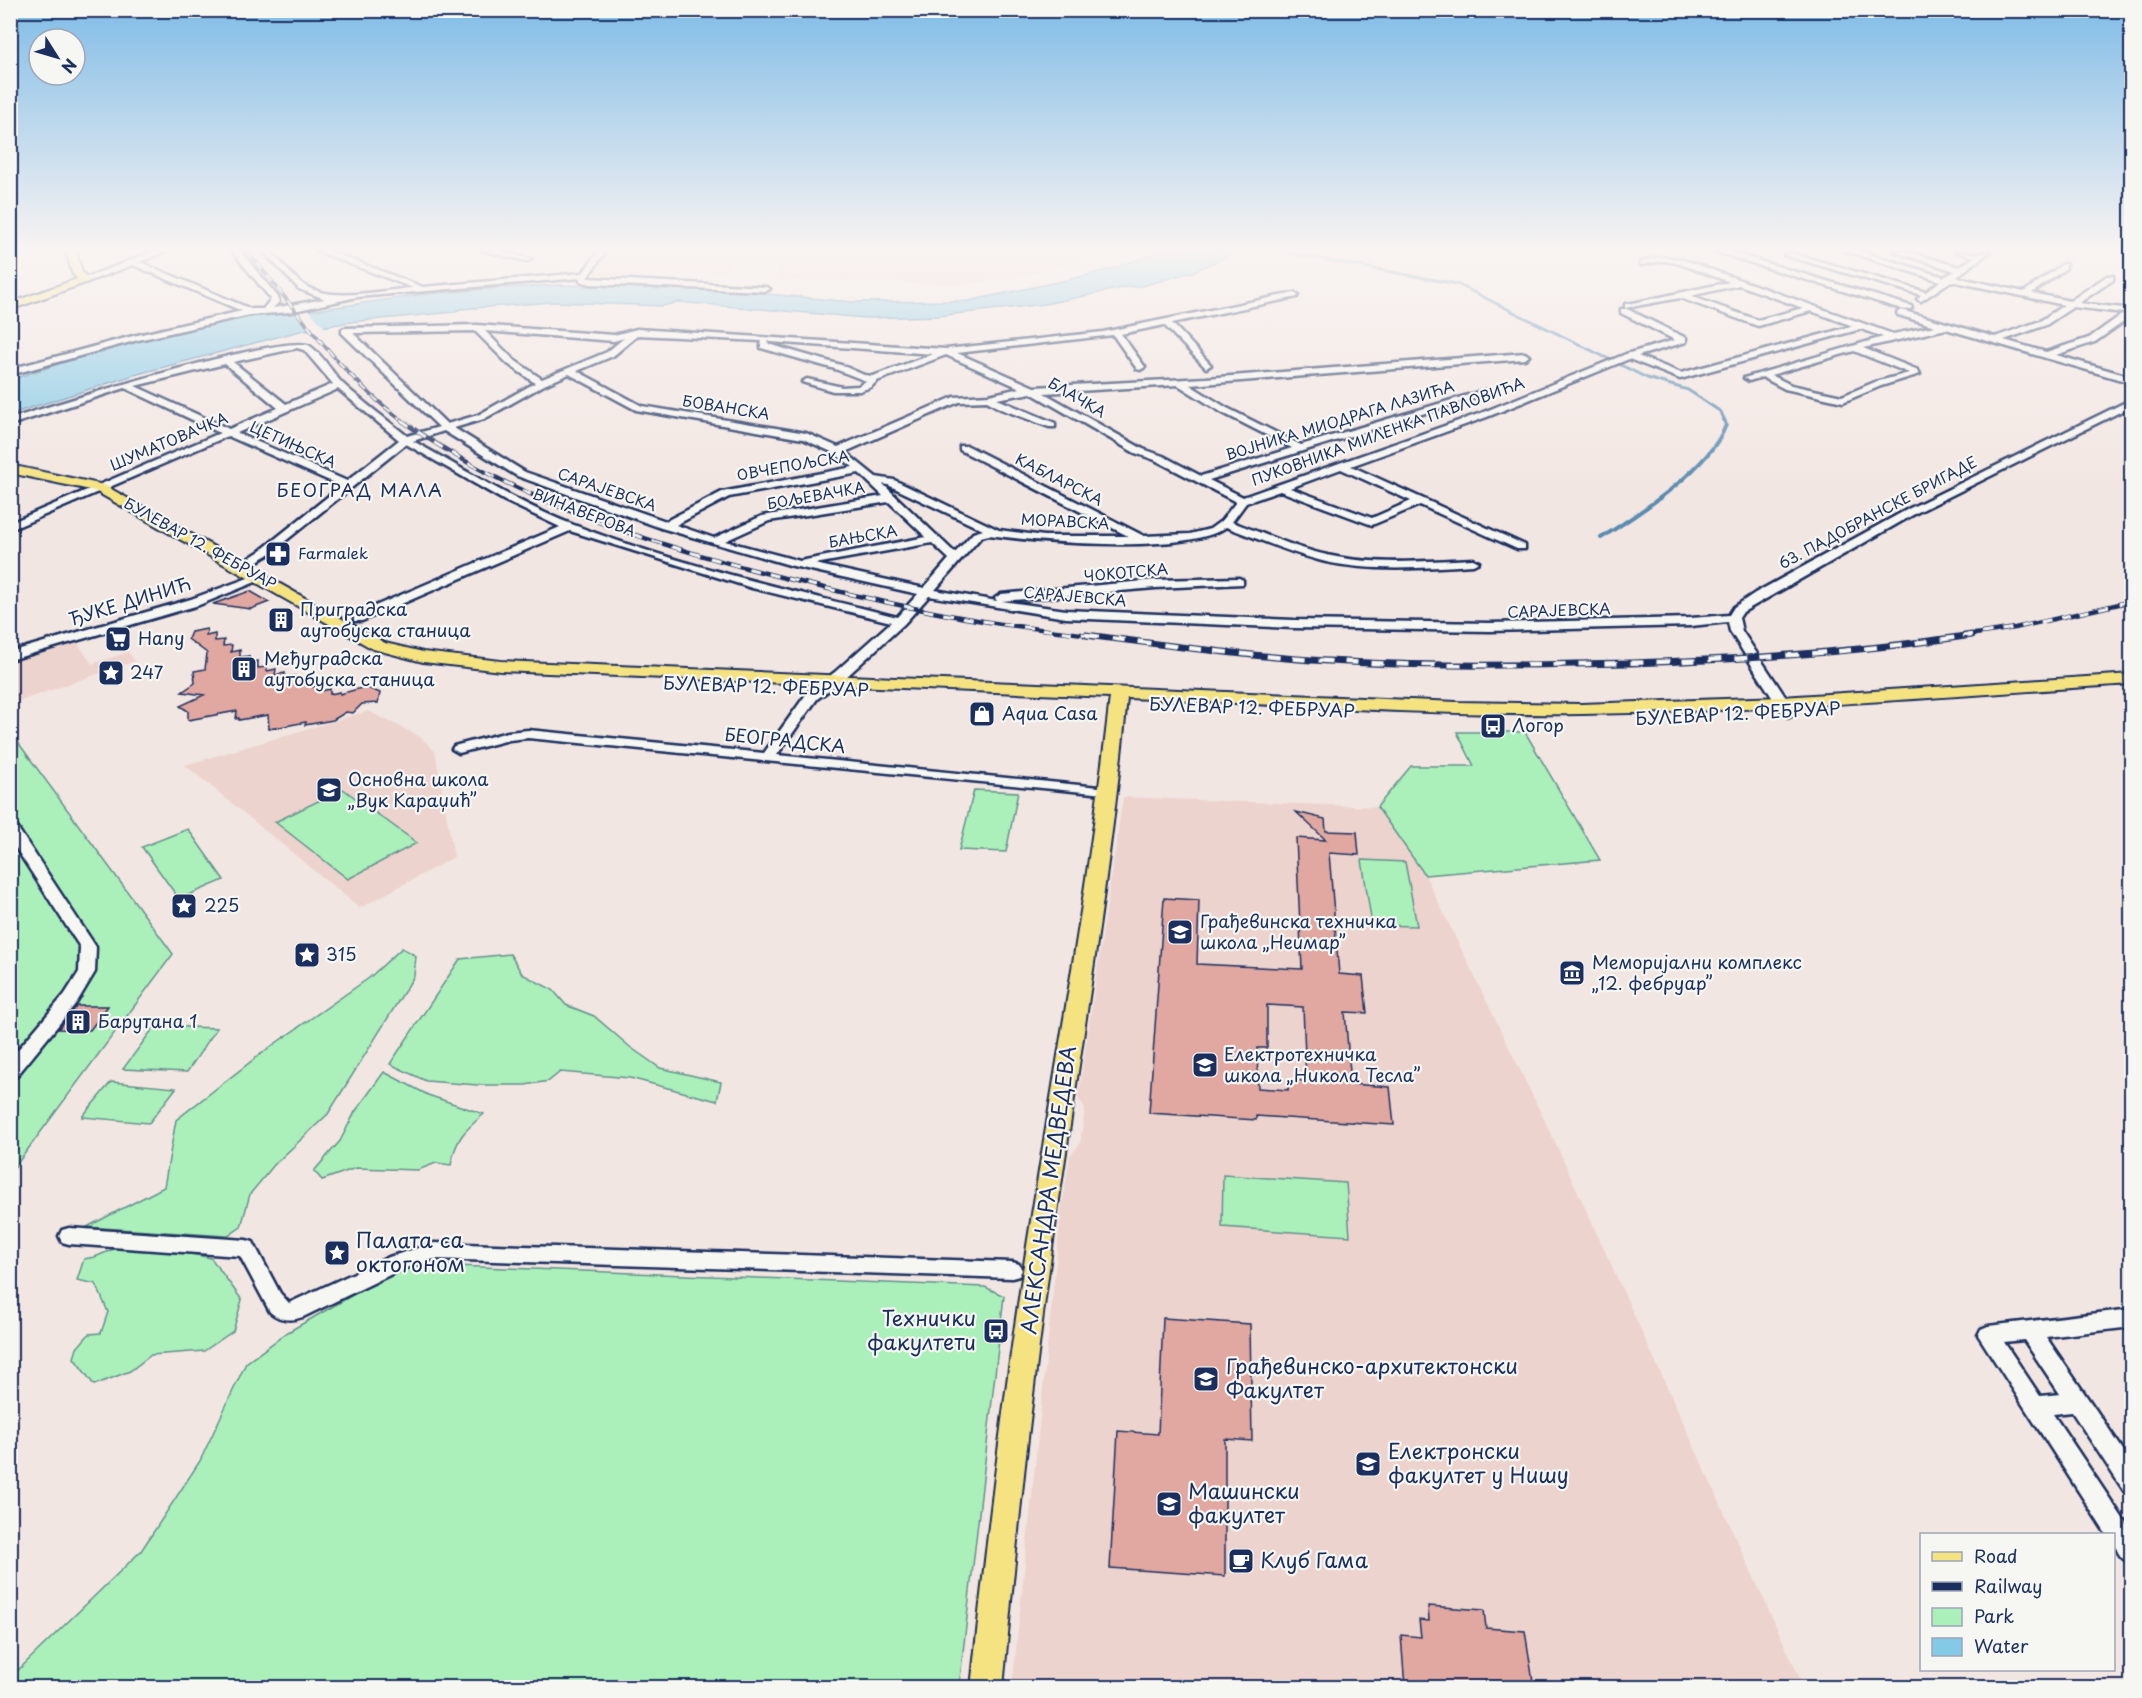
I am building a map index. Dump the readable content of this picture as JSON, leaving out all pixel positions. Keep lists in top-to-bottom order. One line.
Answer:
{"streets":{"main road":["БУЛЕВАР 12. ФЕБРУАР","АЛЕКСАНДРА МЕДВЕДЕВА"],"street":["БЛАЧКА","БОВАНСКА","ВОЈНИКА МИОДРАГА ЛАЗИЋА","ПУКОВНИКА МИЛЕНКА ПАВЛОВИЋА","ШУМАТОВАЧКА","ЦЕТИЊСКА","ОВЧЕПОЉСКА","КАБЛАРСКА","САРАЈЕВСКА","БОЉЕВАЧКА","ВИНАВЕРОВА","63. ПАДОБРАНСКЕ БРИГАДЕ","МОРАВСКА","БАЊСКА","ЧОКОТСКА","ЂУКЕ ДИНИЋ","БЕОГРАДСКА"]},"crossings":[["БЛАЧКА","ВОЈНИКА МИОДРАГА ЛАЗИЋА"],["БЛАЧКА","ПУКОВНИКА МИЛЕНКА ПАВЛОВИЋА"],["БЛАЧКА","САРАЈЕВСКА"],["БОВАНСКА","ОВЧЕПОЉСКА"],["БОВАНСКА","БОЉЕВАЧКА"],["БОВАНСКА","МОРАВСКА"],["БОВАНСКА","БАЊСКА"],["ШУМАТОВАЧКА","ЦЕТИЊСКА"],["ШУМАТОВАЧКА","ВИНАВЕРОВА"],["ШУМАТОВАЧКА","БУЛЕВАР 12. ФЕБРУАР"],["ОВЧЕПОЉСКА","САРАЈЕВСКА"],["КАБЛАРСКА","МОРАВСКА"],["САРАЈЕВСКА","БОЉЕВАЧКА"],["САРАЈЕВСКА","63. ПАДОБРАНСКЕ БРИГАДЕ"],["САРАЈЕВСКА","МОРАВСКА"],["САРАЈЕВСКА","БАЊСКА"],["САРАЈЕВСКА","ЧОКОТСКА"],["ВИНАВЕРОВА","МОРАВСКА"],["МОРАВСКА","БУЛЕВАР 12. ФЕБРУАР"],["МОРАВСКА","БЕОГРАДСКА"],["БУЛЕВАР 12. ФЕБРУАР","ЂУКЕ ДИНИЋ"],["БУЛЕВАР 12. ФЕБРУАР","АЛЕКСАНДРА МЕДВЕДЕВА"],["БЕОГРАДСКА","АЛЕКСАНДРА МЕДВЕДЕВА"]],"districts":["БЕОГРАД МАЛА"],"places":{"pharmacy":["Farmalek"],"building":["Приградска аутобуска станица","Међуградска аутобуска станица","Барутана 1"],"supermarket":["Hany"],"place":["247","225","315","Палата са октогоном"],"shop":["Aqua Casa"],"bus stop":["Логор","Технички факултети"],"school or university":["Основна школа „Вук Караџић”","Грађевинска техничка школа „Неимар”","Електротехничка школа „Никола Тесла”","Грађевинско-архитектонски Факултет","Електронски факултет у Нишу","Машински факултет"],"museum":["Меморијални комплекс „12. фебруар”"],"cafe":["Клуб Гама"]},"legend":["Road","Railway","Park","Water"],"north":"bottom right"}
